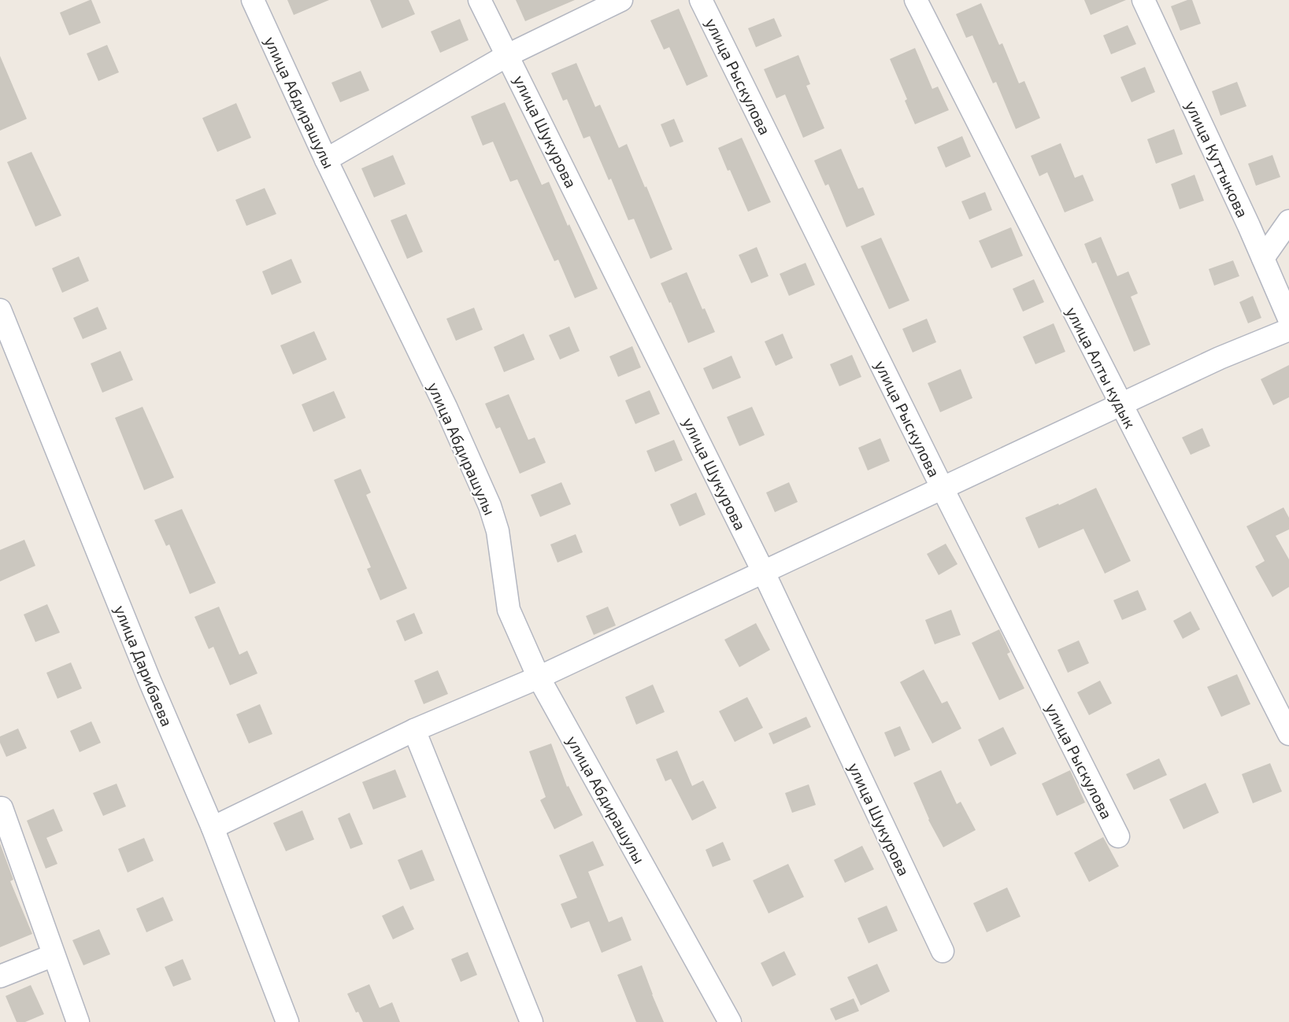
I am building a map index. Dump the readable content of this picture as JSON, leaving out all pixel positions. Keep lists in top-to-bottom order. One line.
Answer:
{"streets":{"street":["улица Рыскулова","улица Абдирашулы","улица Шукурова","улица Куттыкова","улица Алты кудык","улица Дарибаева"]}}
